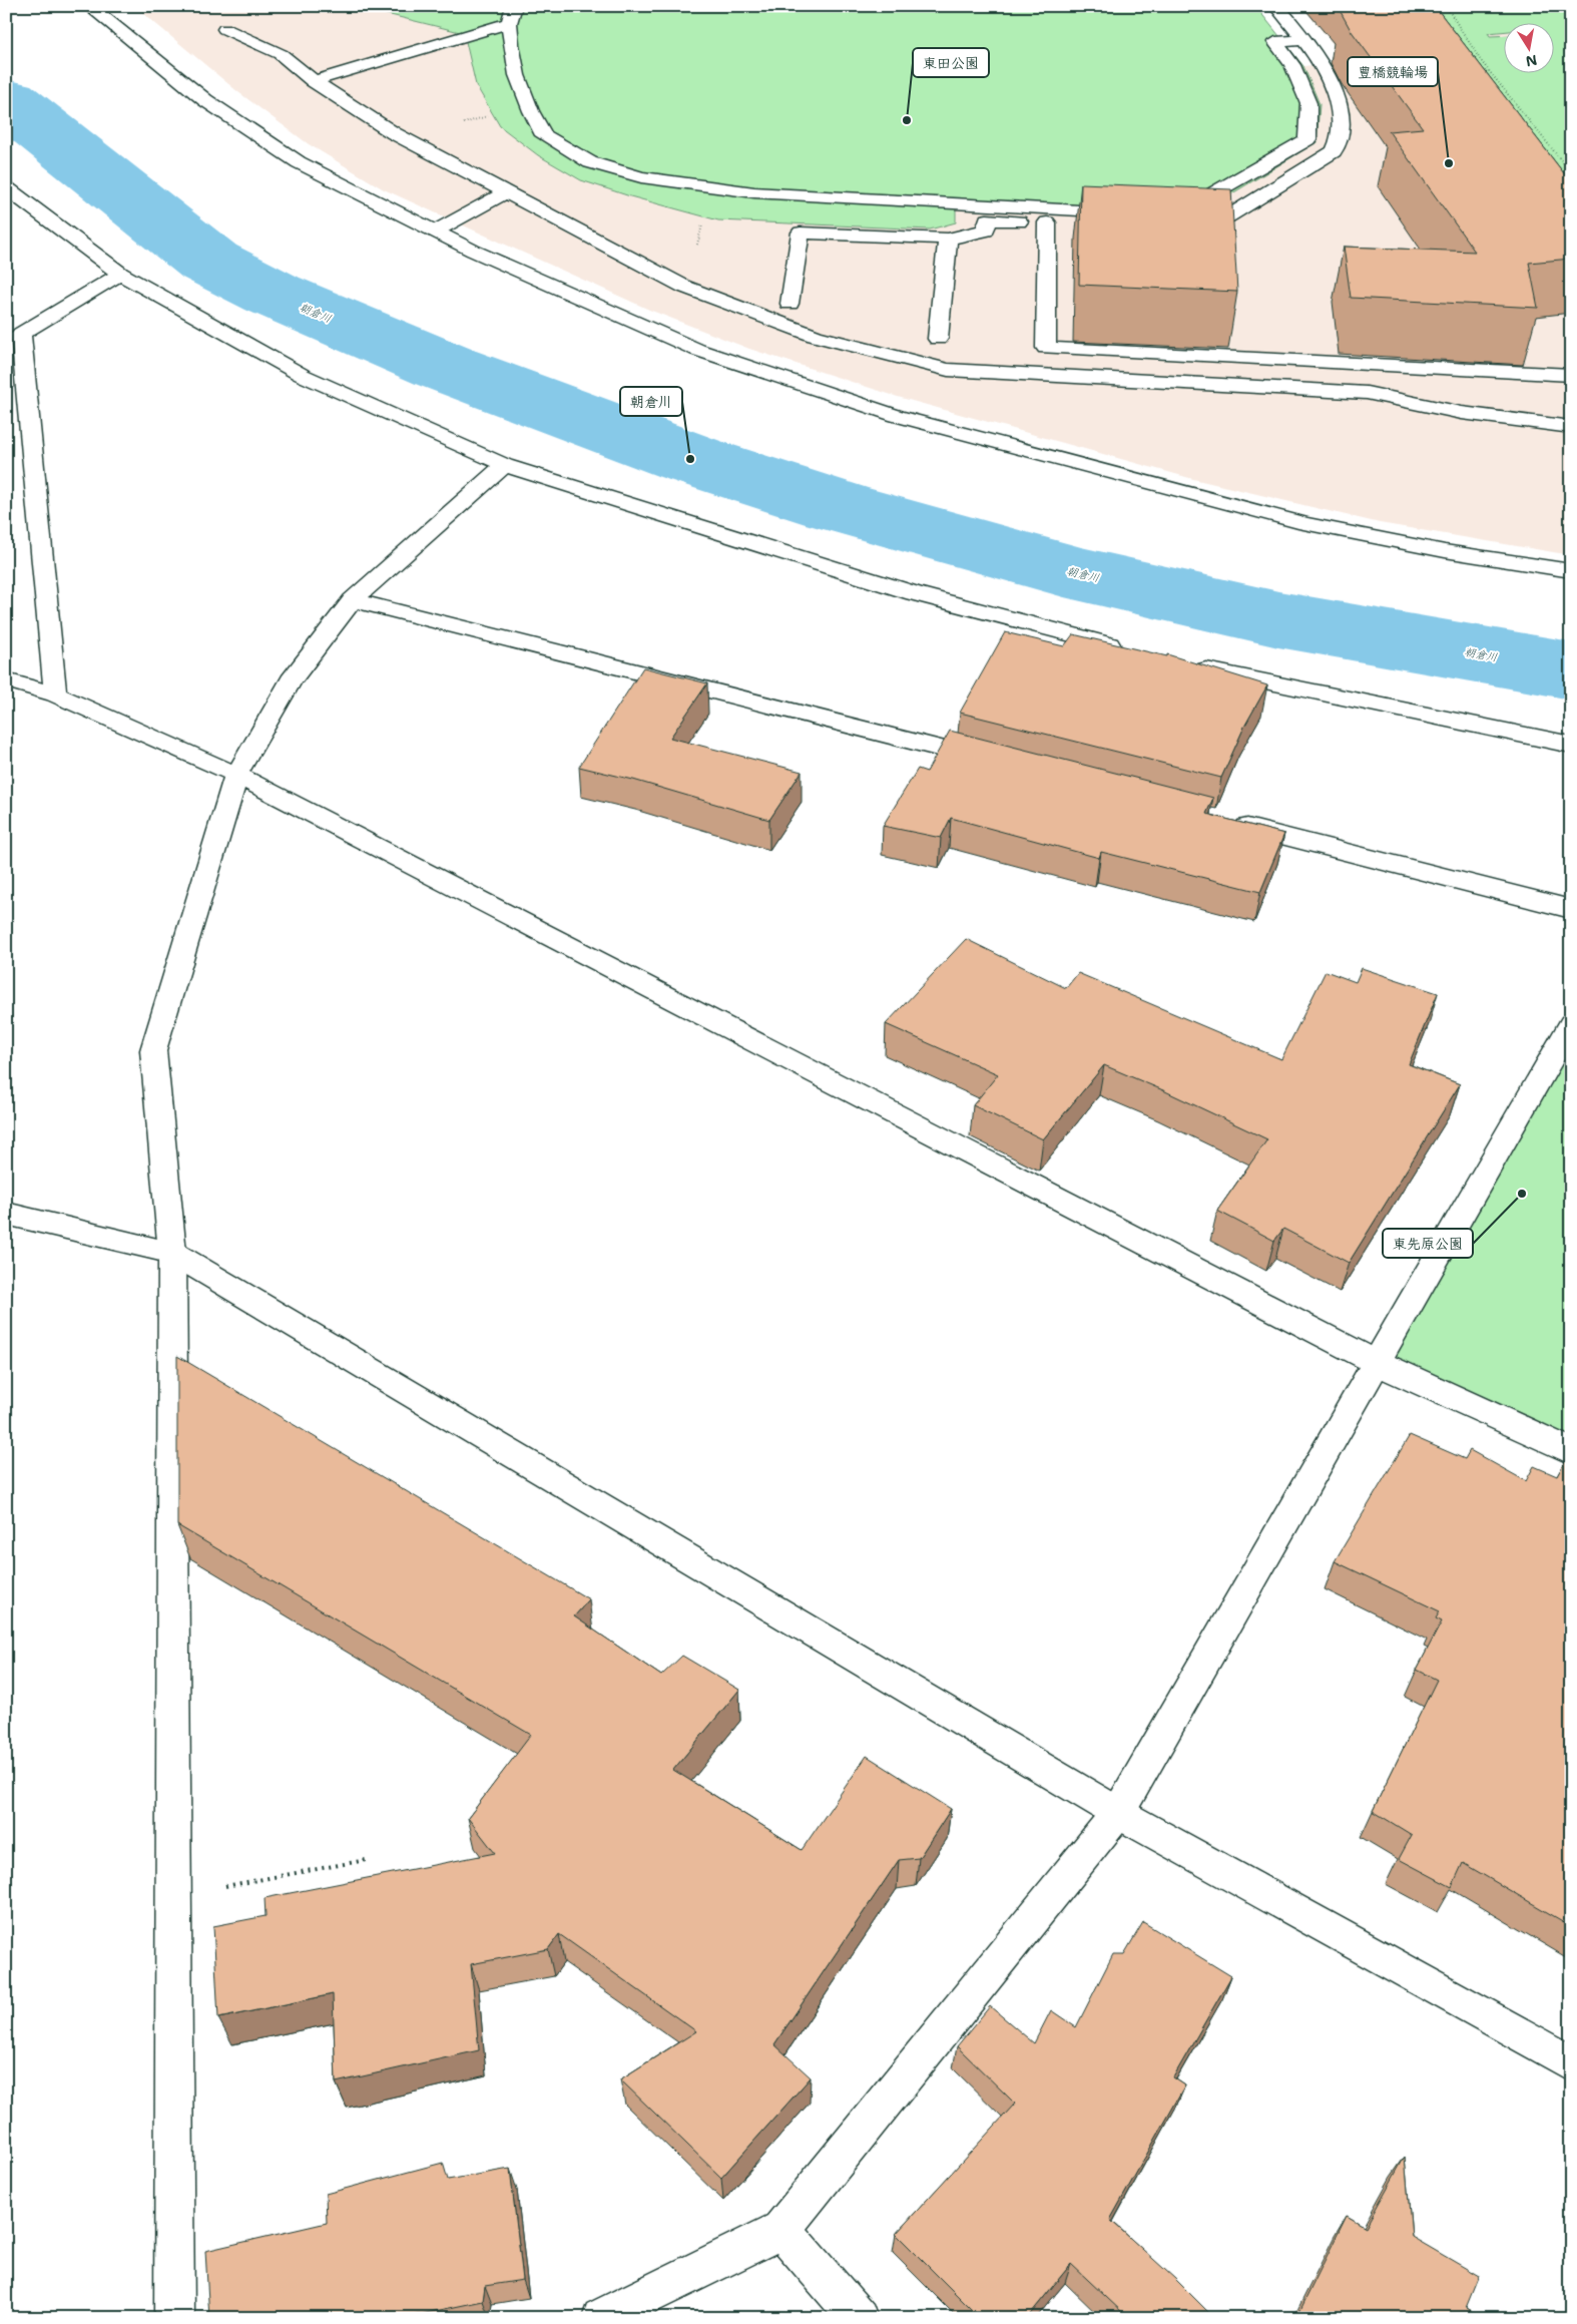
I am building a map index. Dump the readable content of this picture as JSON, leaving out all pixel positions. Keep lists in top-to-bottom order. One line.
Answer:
{"water":["朝倉川"],"places":["東田公園","豊橋競輪場","朝倉川","東先原公園"],"north":"bottom"}
